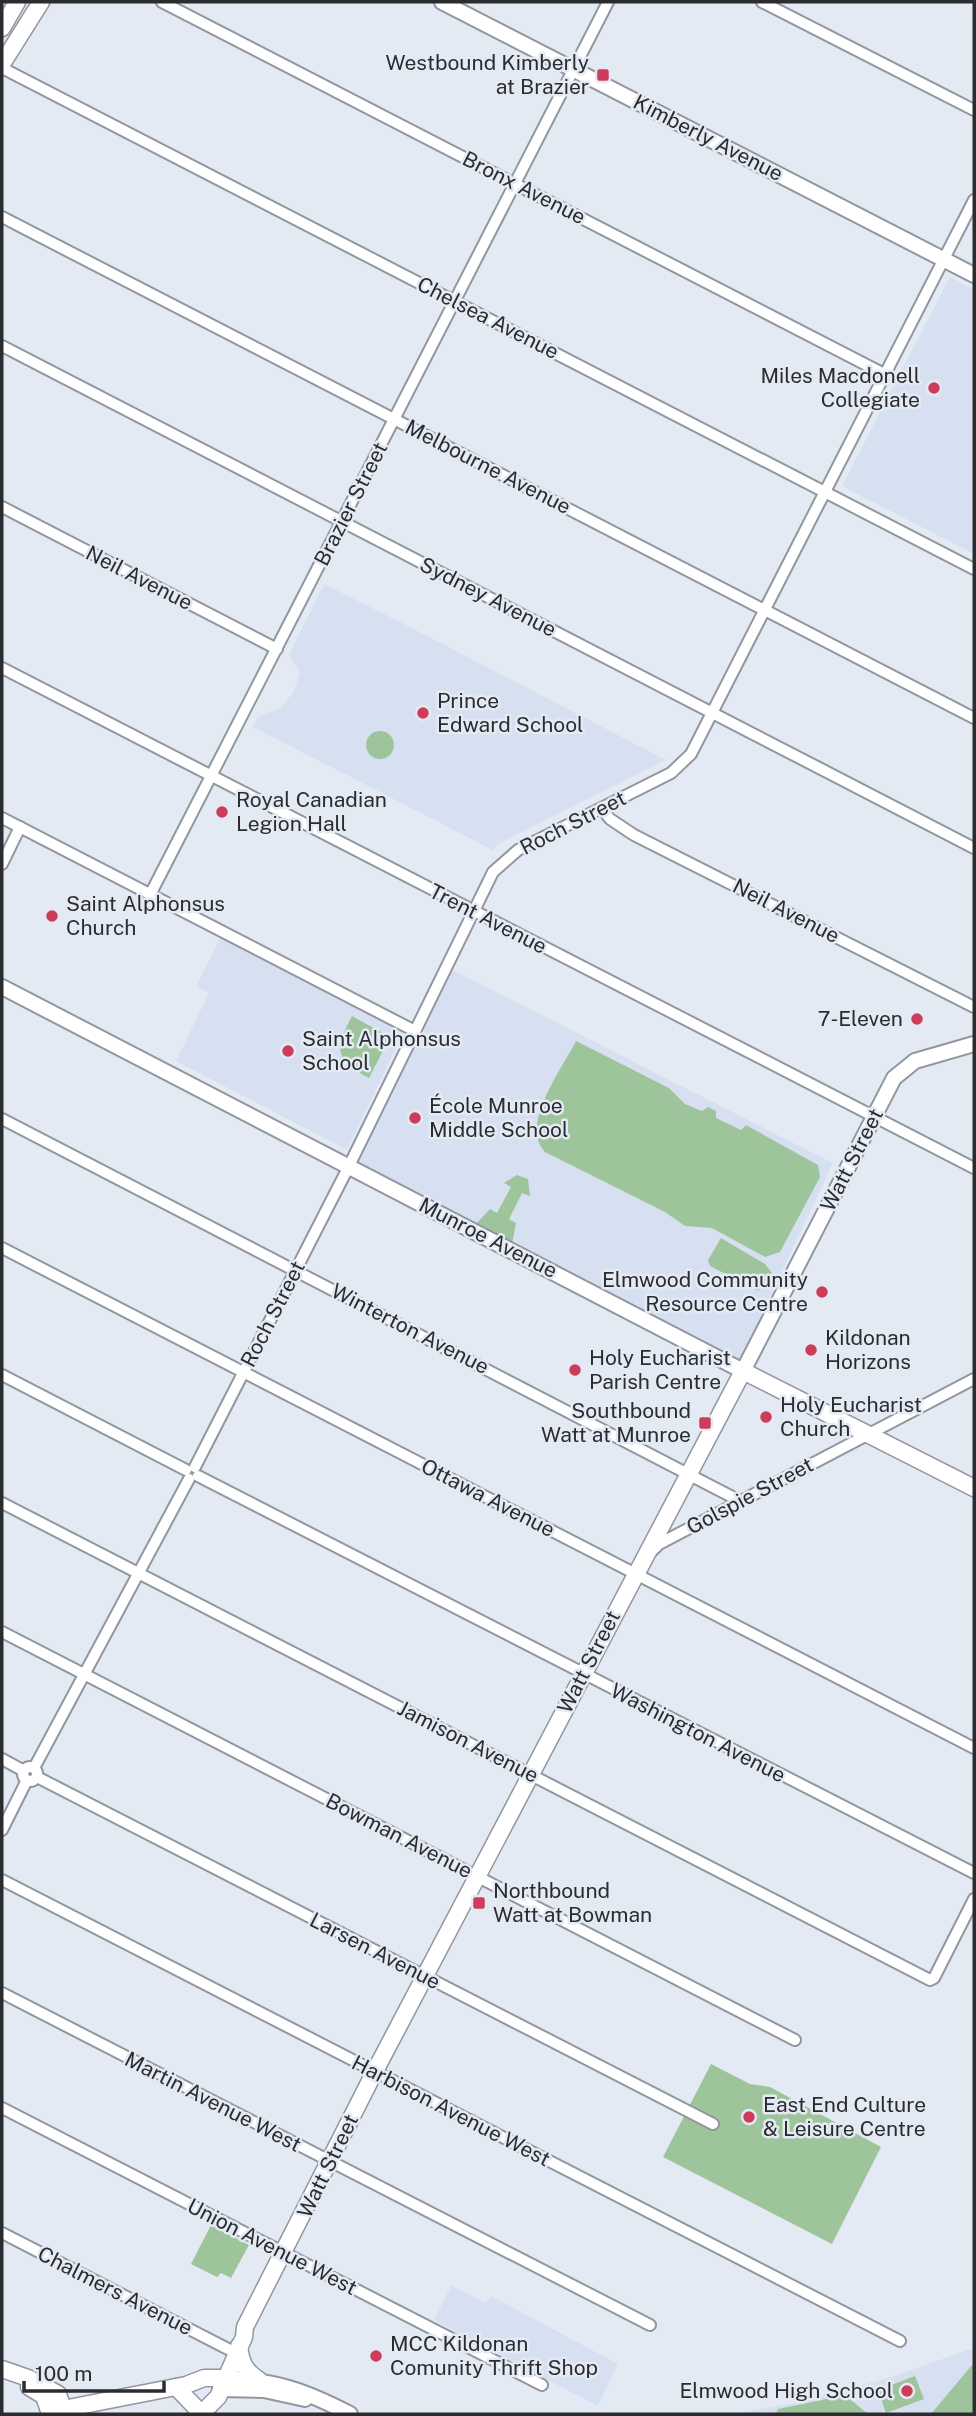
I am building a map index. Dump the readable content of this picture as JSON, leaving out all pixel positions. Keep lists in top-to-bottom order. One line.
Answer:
{"streets":{"main road":["Watt Street","Munroe Avenue"],"street":["Kimberly Avenue","Bronx Avenue","Chelsea Avenue","Melbourne Avenue","Brazier Street","Neil Avenue","Sydney Avenue","Roch Street","Trent Avenue","Winterton Avenue","Golspie Street","Ottawa Avenue","Washington Avenue","Jamison Avenue","Bowman Avenue","Larsen Avenue","Martin Avenue West","Harbison Avenue West","Union Avenue West","Chalmers Avenue"]},"crossings":[["Kimberly Avenue","Brazier Street"],["Kimberly Avenue","Roch Street"],["Bronx Avenue","Brazier Street"],["Bronx Avenue","Roch Street"],["Chelsea Avenue","Brazier Street"],["Chelsea Avenue","Roch Street"],["Melbourne Avenue","Brazier Street"],["Melbourne Avenue","Roch Street"],["Brazier Street","Neil Avenue"],["Brazier Street","Sydney Avenue"],["Brazier Street","Trent Avenue"],["Neil Avenue","Roch Street"],["Sydney Avenue","Roch Street"],["Roch Street","Trent Avenue"],["Roch Street","Munroe Avenue"],["Roch Street","Winterton Avenue"],["Roch Street","Ottawa Avenue"],["Roch Street","Washington Avenue"],["Roch Street","Jamison Avenue"],["Roch Street","Bowman Avenue"],["Roch Street","Larsen Avenue"],["Trent Avenue","Watt Street"],["Watt Street","Munroe Avenue"],["Watt Street","Winterton Avenue"],["Watt Street","Golspie Street"],["Watt Street","Ottawa Avenue"],["Watt Street","Washington Avenue"],["Watt Street","Jamison Avenue"],["Watt Street","Bowman Avenue"],["Watt Street","Larsen Avenue"],["Watt Street","Martin Avenue West"],["Watt Street","Harbison Avenue West"],["Watt Street","Union Avenue West"],["Watt Street","Chalmers Avenue"],["Munroe Avenue","Golspie Street"],["Winterton Avenue","Golspie Street"],["Golspie Street","Ottawa Avenue"]],"places":{"transit":["Westbound Kimberly at Brazier","Southbound Watt at Munroe","Northbound Watt at Bowman"],"other":["Miles Macdonell Collegiate","Prince Edward School","Royal Canadian Legion Hall","Saint Alphonsus Church","7-Eleven","Saint Alphonsus School","École Munroe Middle School","Elmwood Community Resource Centre","Kildonan Horizons","Holy Eucharist Parish Centre","Holy Eucharist Church","East End Culture & Leisure Centre","MCC Kildonan Comunity Thrift Shop","Elmwood High School"]},"scale_bar":"100 m"}
